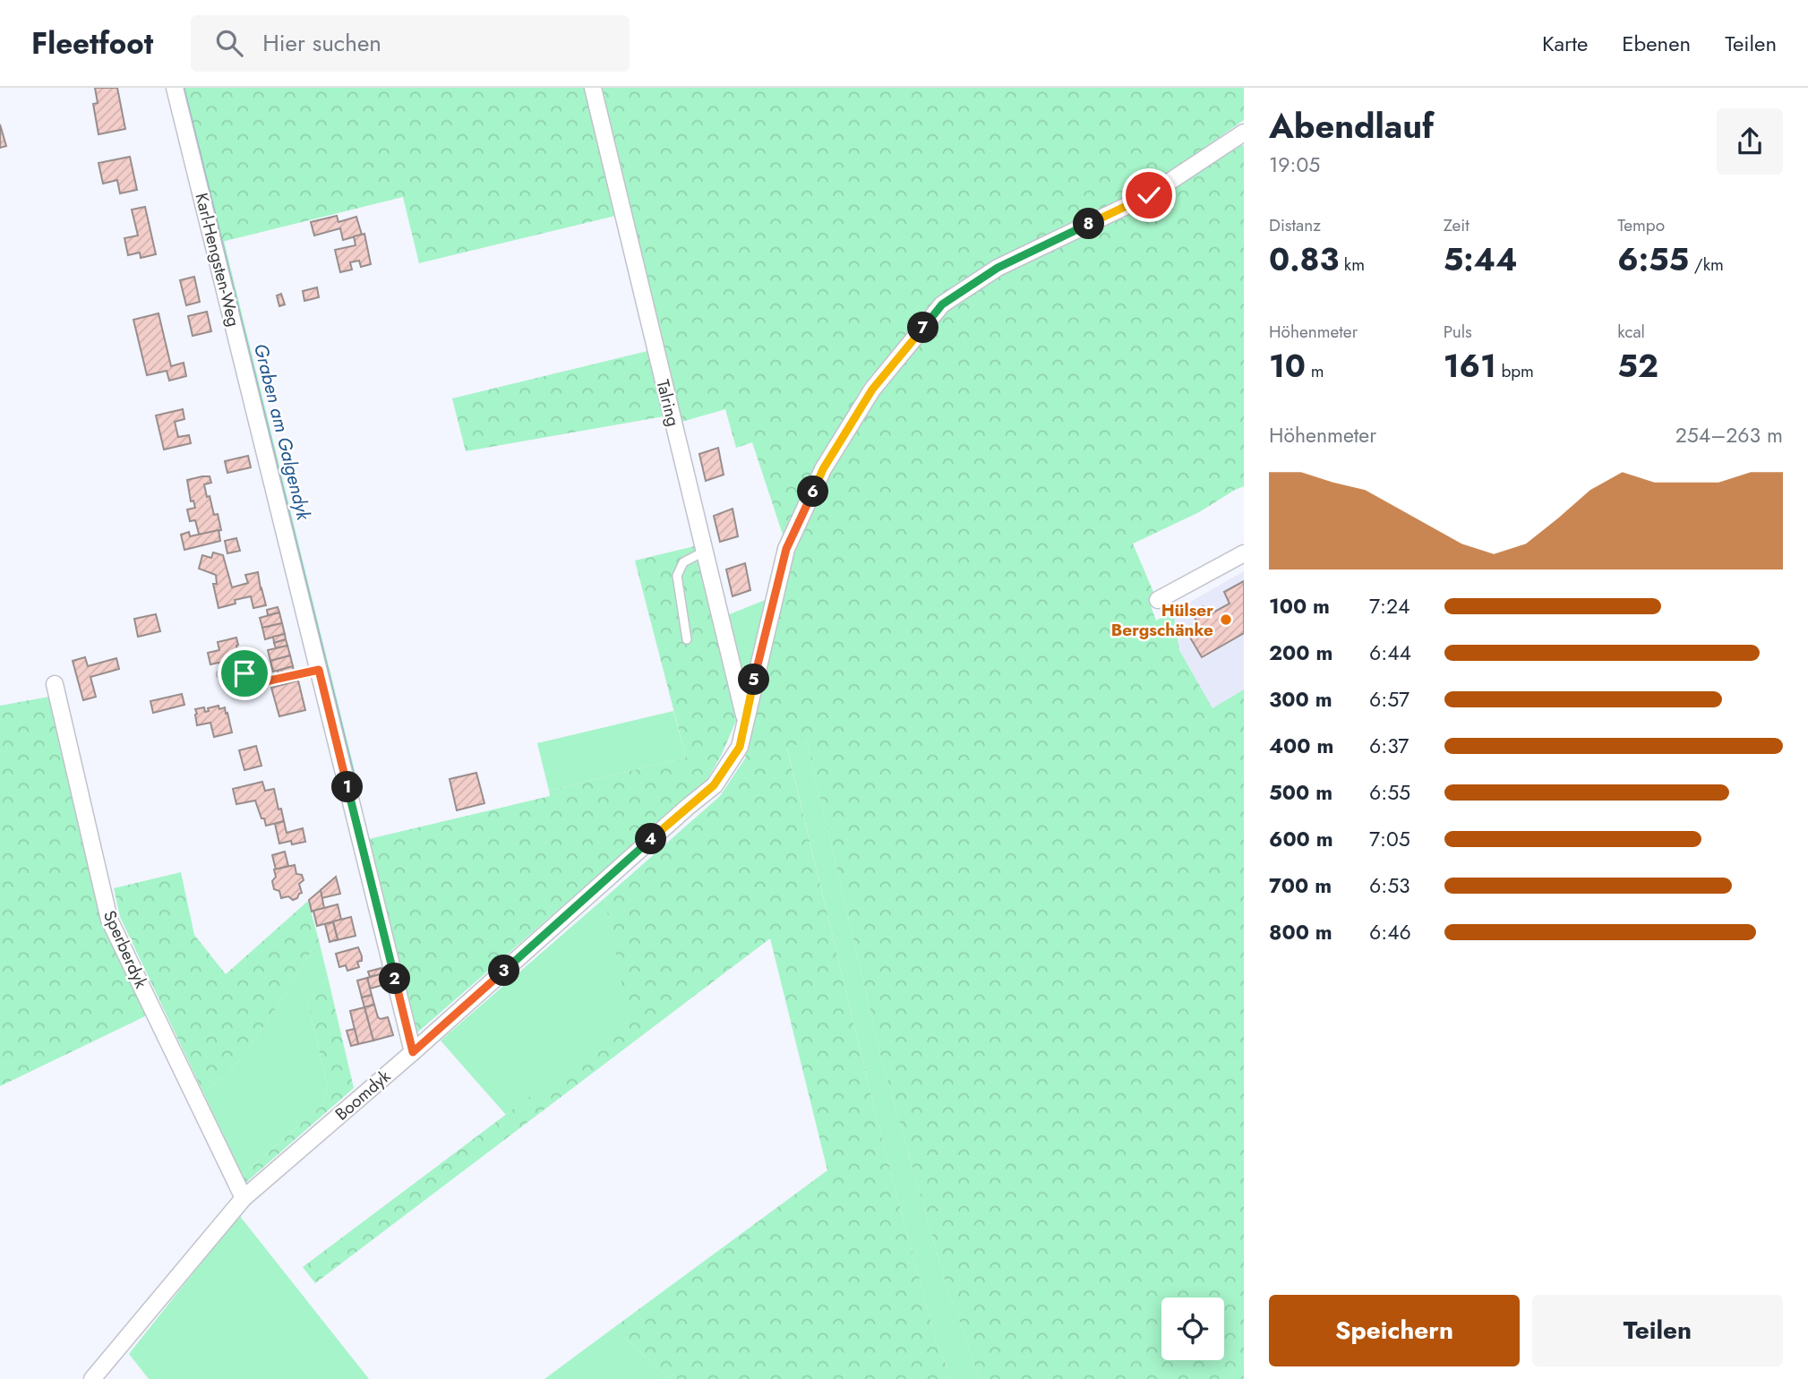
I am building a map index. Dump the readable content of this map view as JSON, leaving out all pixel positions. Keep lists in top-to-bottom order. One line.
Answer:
{"streets":{"street":["Karl-Hengsten-Weg","Talring","Sperberdyk","Boomdyk"]},"crossings":[["Karl-Hengsten-Weg","Boomdyk"],["Talring","Boomdyk"],["Sperberdyk","Boomdyk"]],"water":["Graben am Galgendyk"],"places":["Hülser Bergschänke"],"page":{"header":"Fleetfoot","search":"Hier suchen","nav":["Karte","Ebenen","Teilen"],"heading":["Abendlauf","19:05"],"stats":[["Distanz","0.83 km"],["Zeit","5:44"],["Tempo","6:55 /km"],["Höhenmeter","10 m"],["Puls","161 bpm"],["kcal","52"]],"pins":["8","7","6","5","1","4","3","2"],"chart":["Höhenmeter","254–263 m"],"list":[{"name":"100 m","note":"7:24"},{"name":"200 m","note":"6:44"},{"name":"300 m","note":"6:57"},{"name":"400 m","note":"6:37"},{"name":"500 m","note":"6:55"},{"name":"600 m","note":"7:05"},{"name":"700 m","note":"6:53"},{"name":"800 m","note":"6:46"}],"buttons":["Speichern","Teilen"]}}
